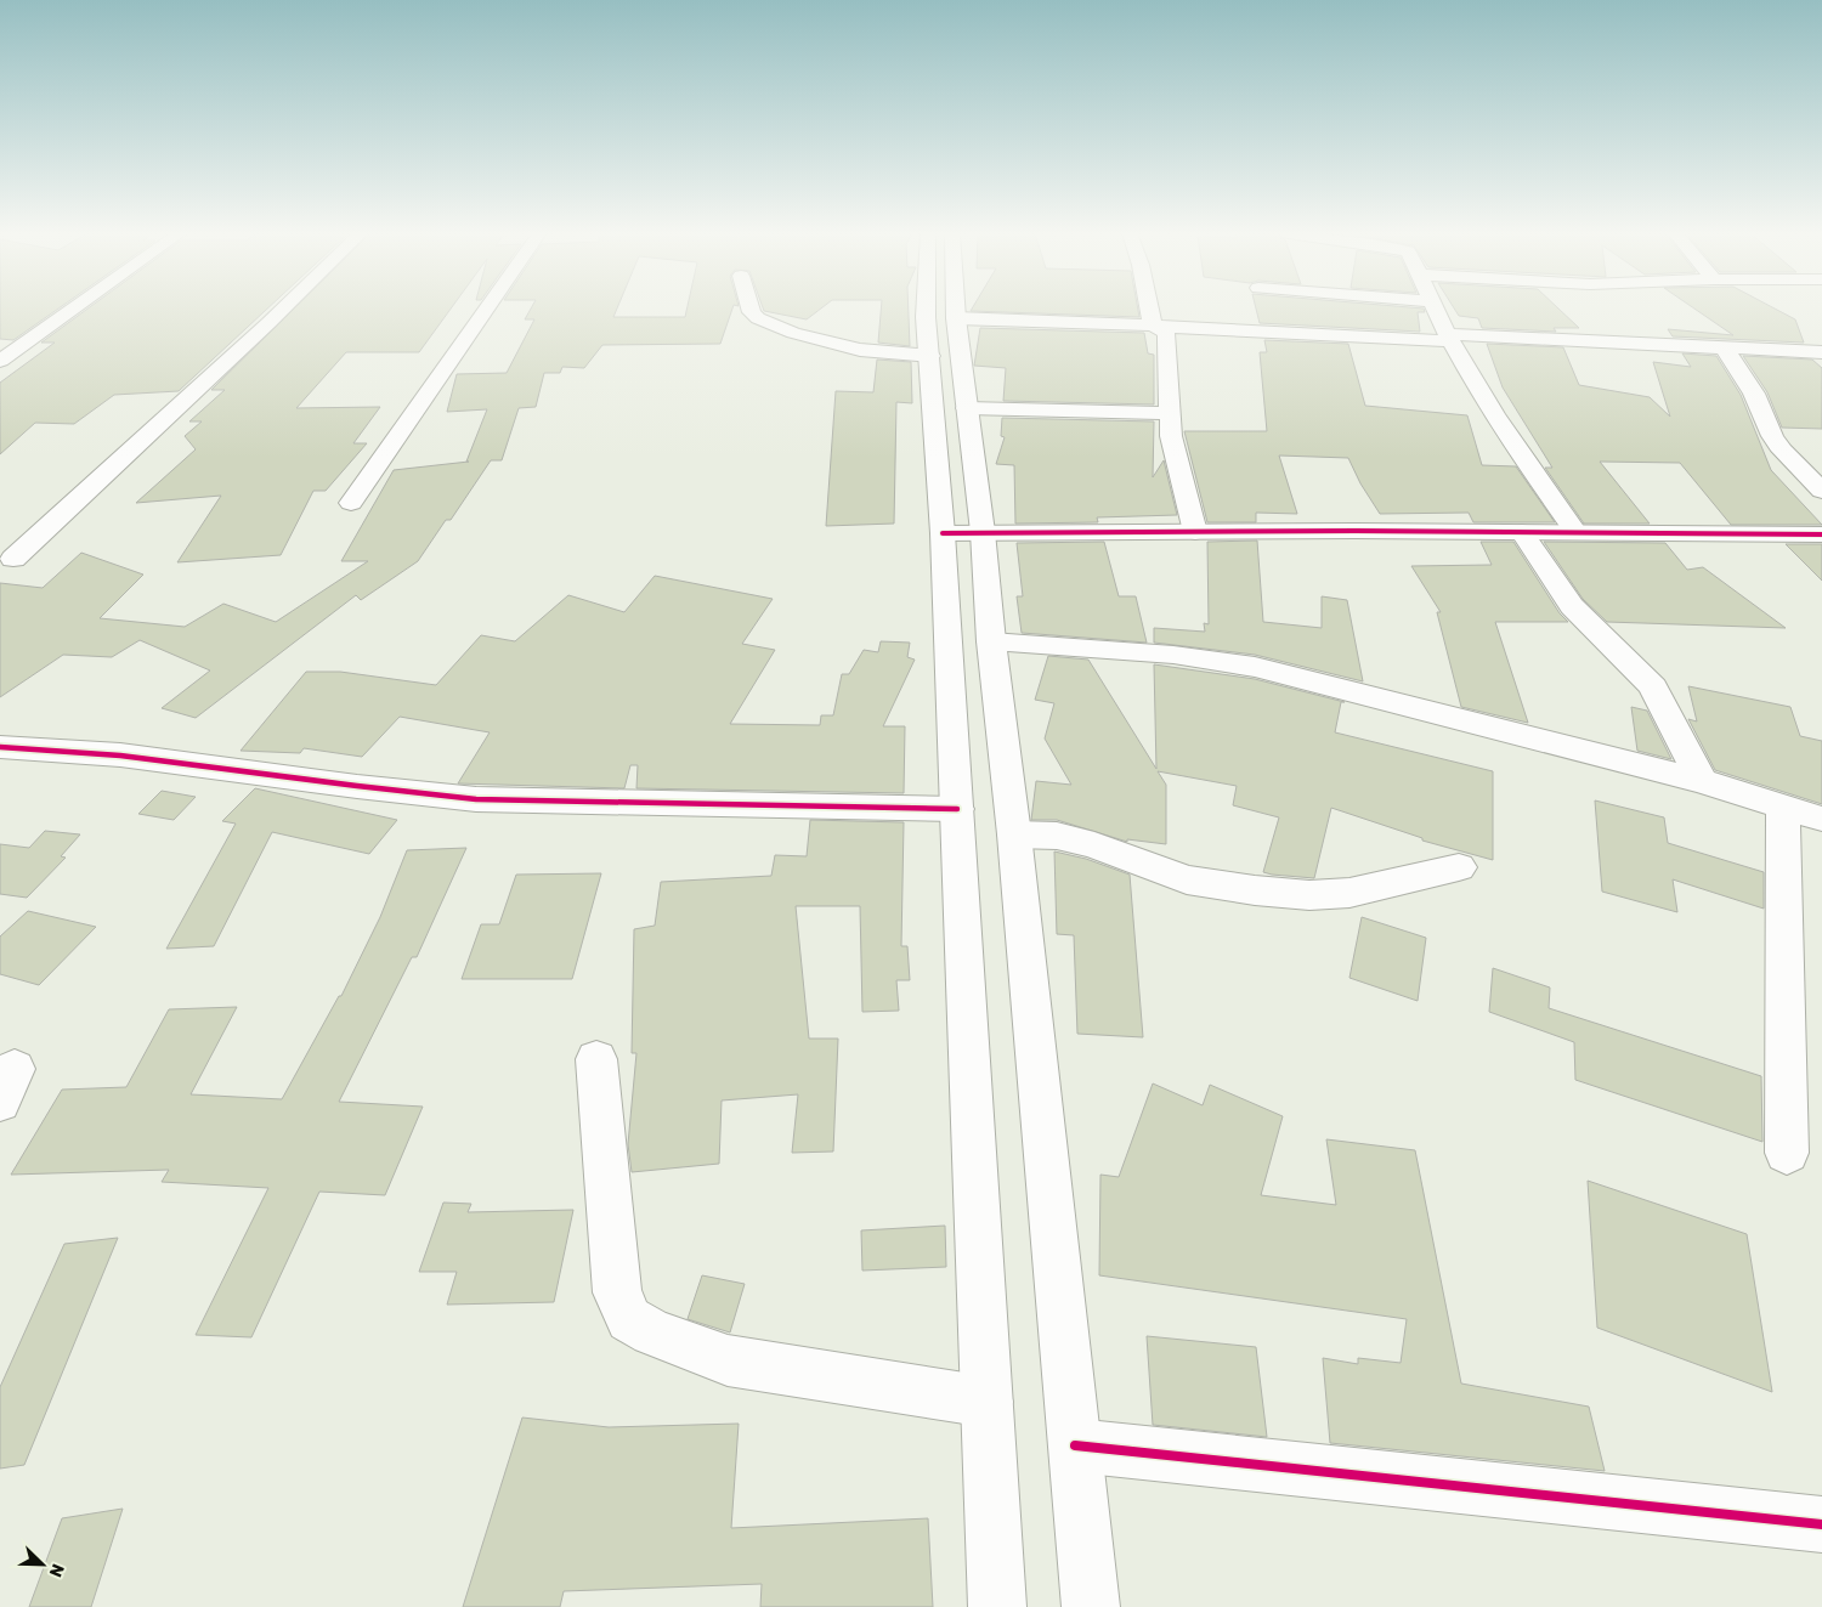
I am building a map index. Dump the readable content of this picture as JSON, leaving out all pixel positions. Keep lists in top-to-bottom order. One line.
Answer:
{"north":"bottom right"}
